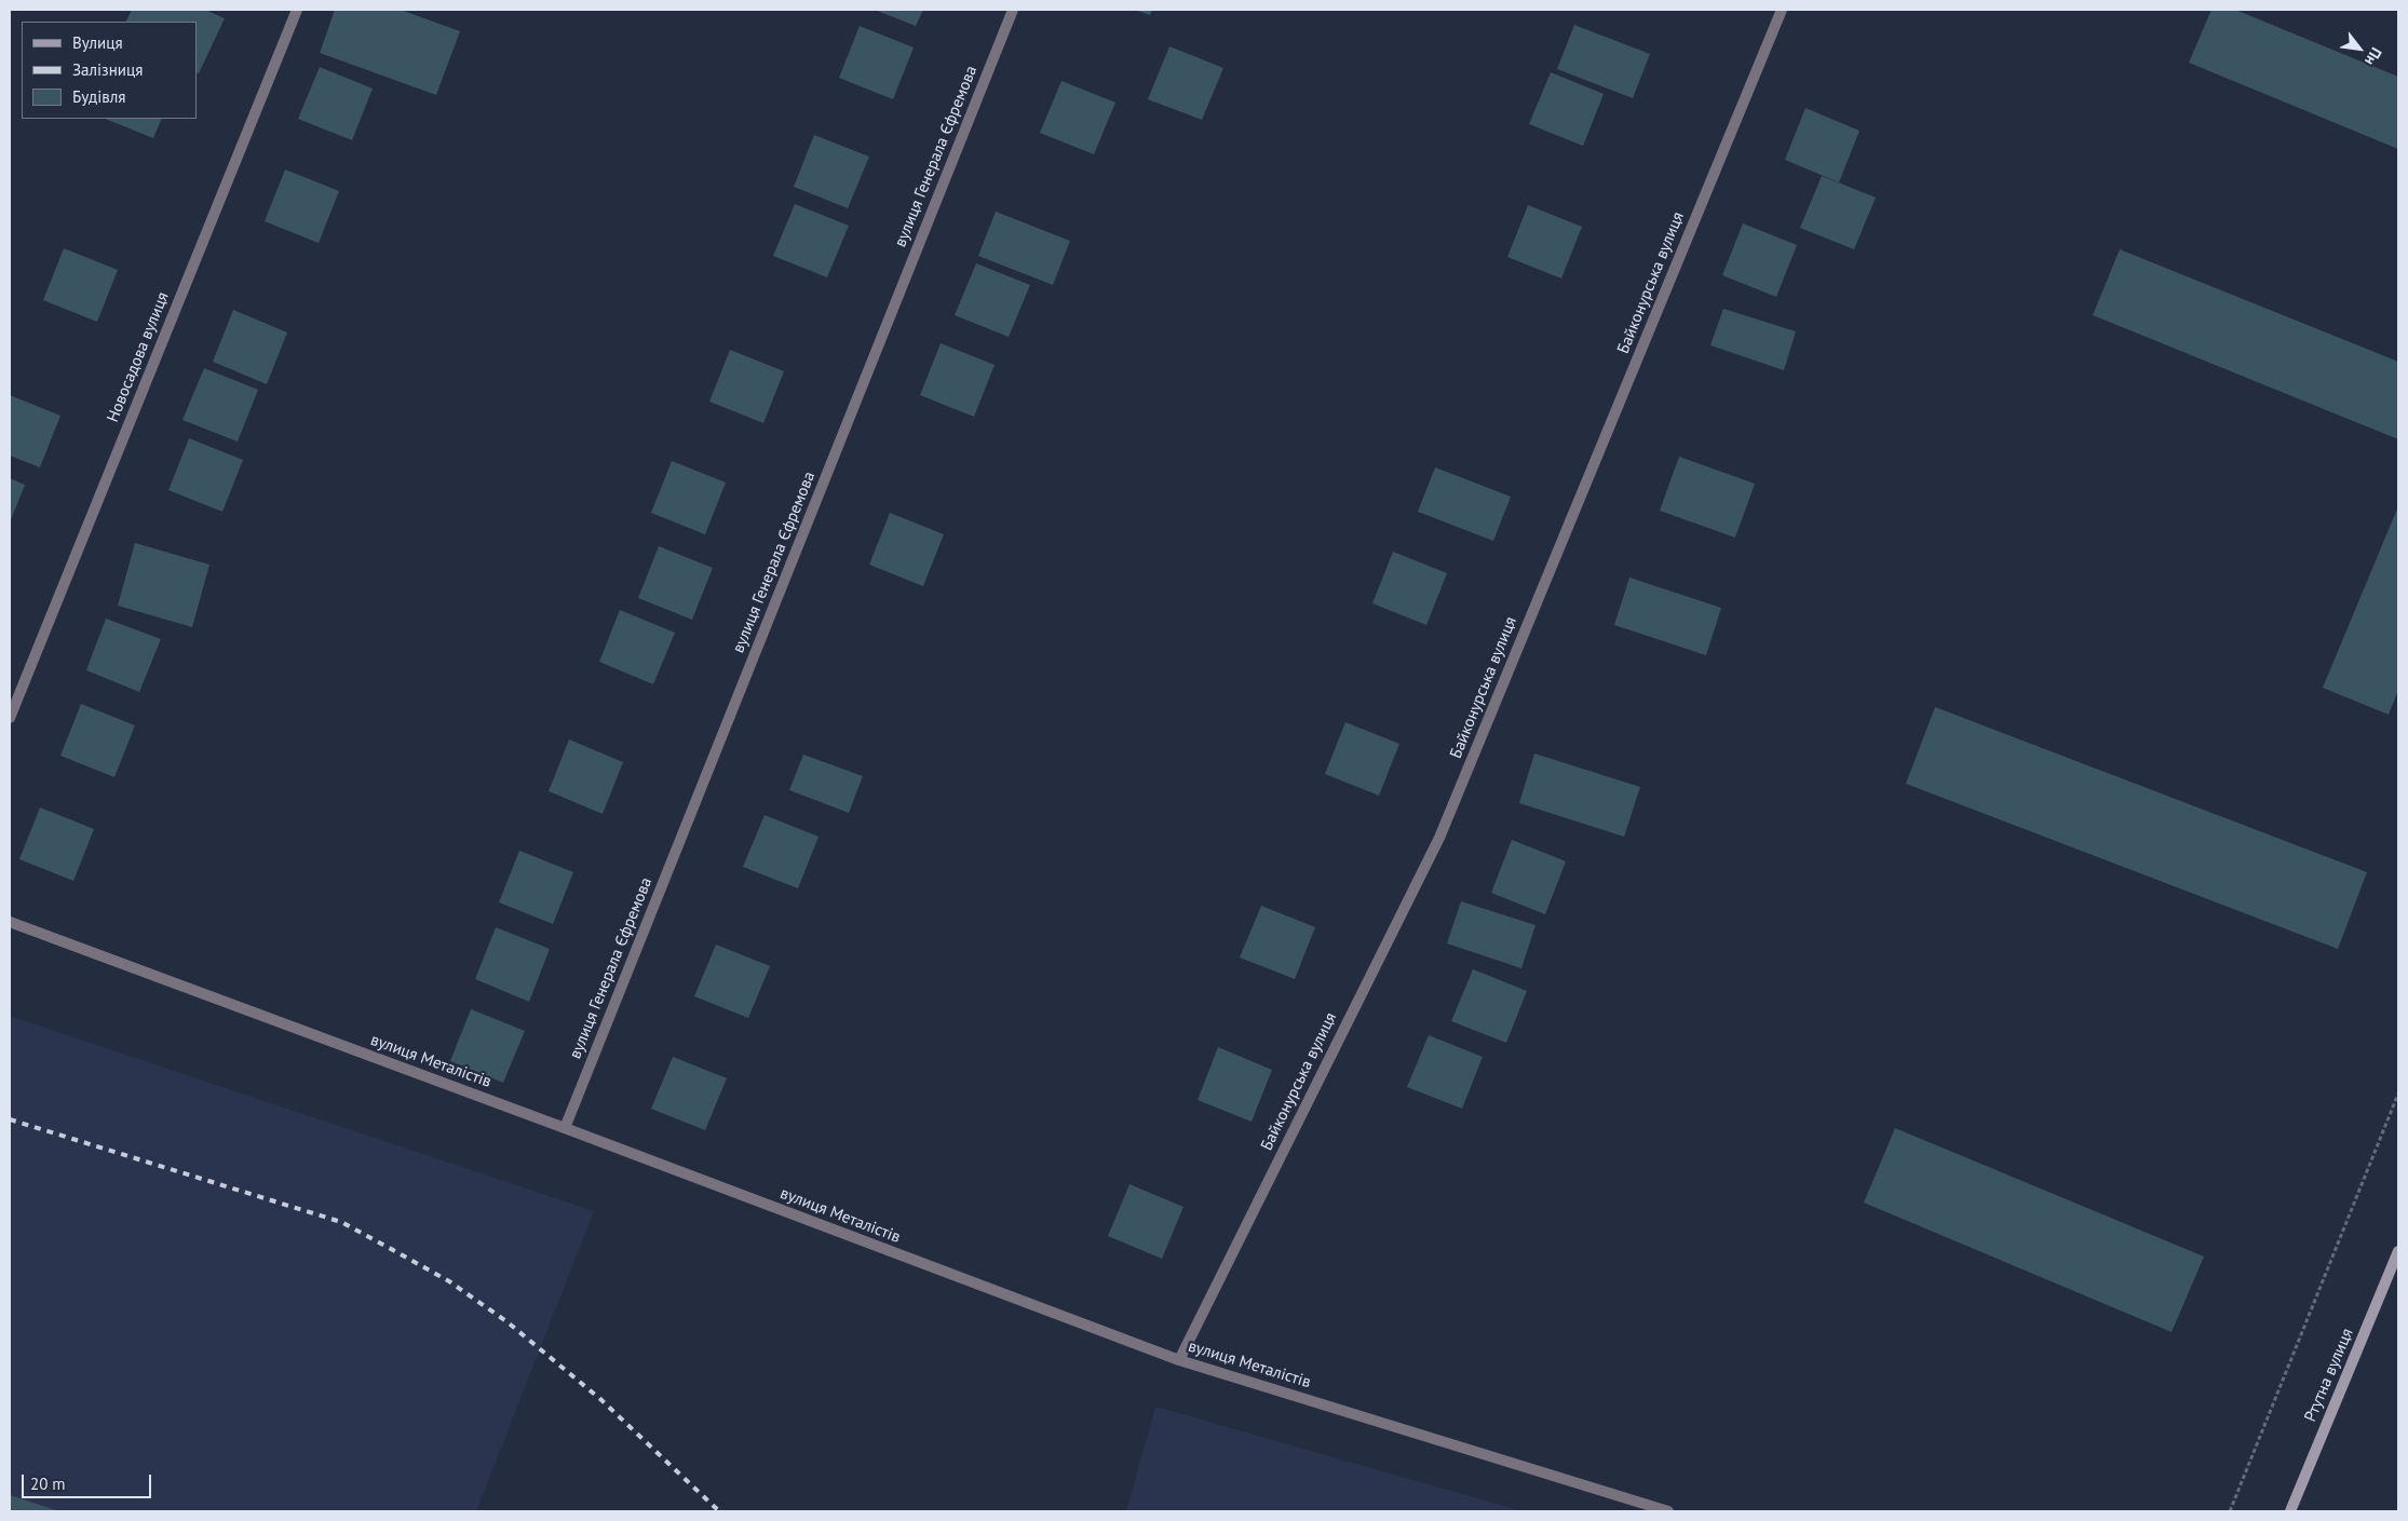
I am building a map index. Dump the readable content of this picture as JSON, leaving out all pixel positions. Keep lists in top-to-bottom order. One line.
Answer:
{"streets":{"main road":["Ртутна вулиця"],"street":["вулиця Генерала Єфремова","Байконурська вулиця","Новосадова вулиця","вулиця Металістів"]},"crossings":[["вулиця Генерала Єфремова","вулиця Металістів"],["Байконурська вулиця","вулиця Металістів"]],"legend":["Вулиця","Залізниця","Будівля"],"scale_bar":"20 m","north":"bottom right"}
